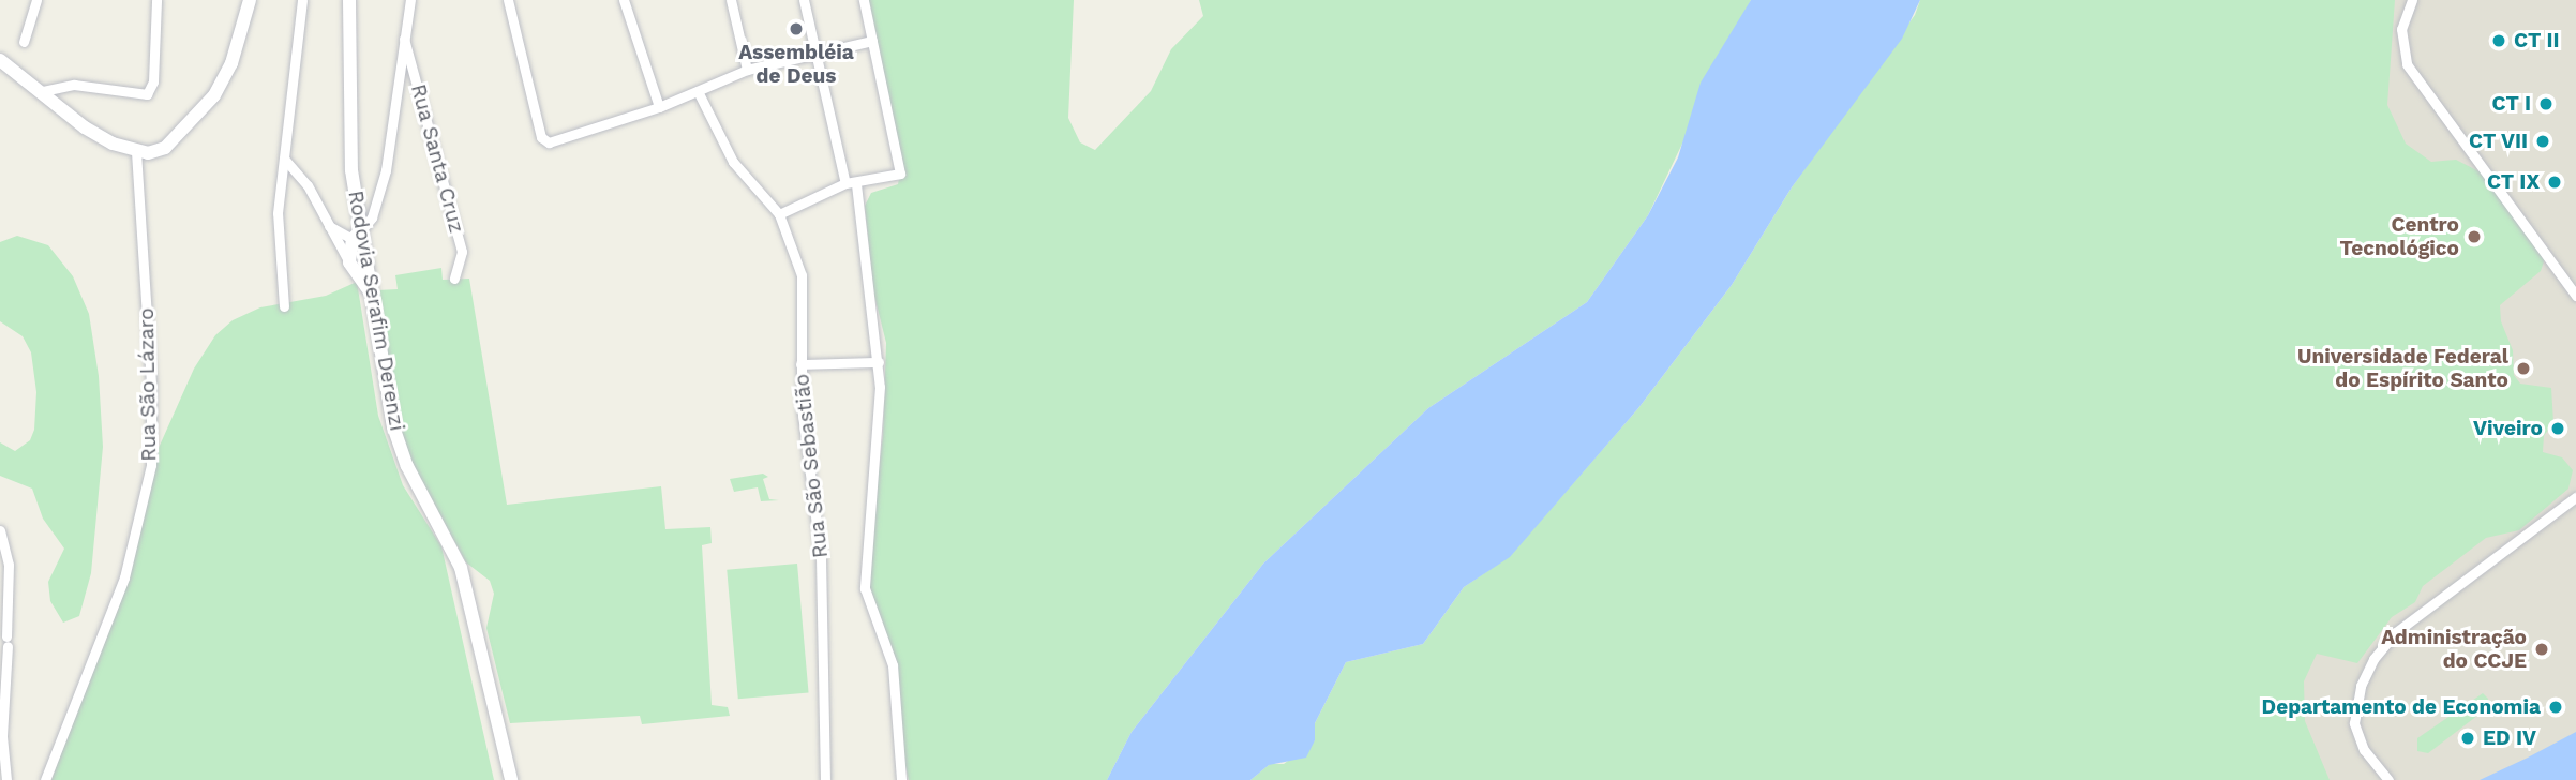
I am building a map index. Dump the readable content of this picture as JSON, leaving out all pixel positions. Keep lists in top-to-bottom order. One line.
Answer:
{"streets":{"main road":["Rodovia Serafim Derenzi"],"street":["Rua Santa Cruz","Rua São Lázaro","Rua São Sebastião"]},"places":["Assembléia de Deus","CT II","CT I","CT VII","CT IX","Centro Tecnológico","Universidade Federal do Espírito Santo","Viveiro","Administração do CCJE","Departamento de Economia","ED IV"]}
